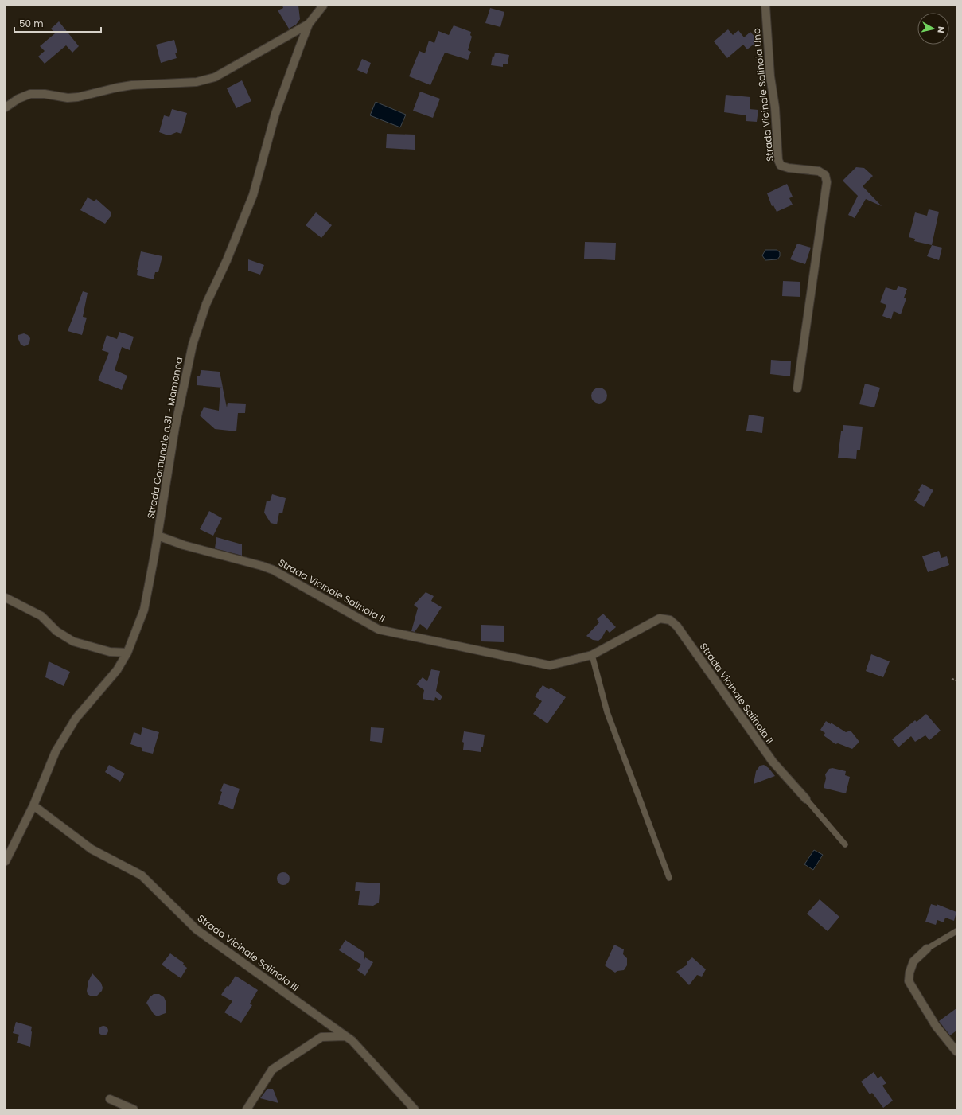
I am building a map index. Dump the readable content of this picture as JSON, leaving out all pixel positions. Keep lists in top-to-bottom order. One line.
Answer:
{"streets":{"street":["Strada Vicinale Salinola Uno","Strada Comunale n.31 - Mamonna","Strada Vicinale Salinola II","Strada Vicinale Salinola III"]},"crossings":[["Strada Comunale n.31 - Mamonna","Strada Vicinale Salinola II"],["Strada Comunale n.31 - Mamonna","Strada Vicinale Salinola III"]],"scale_bar":"50 m","north":"right"}
